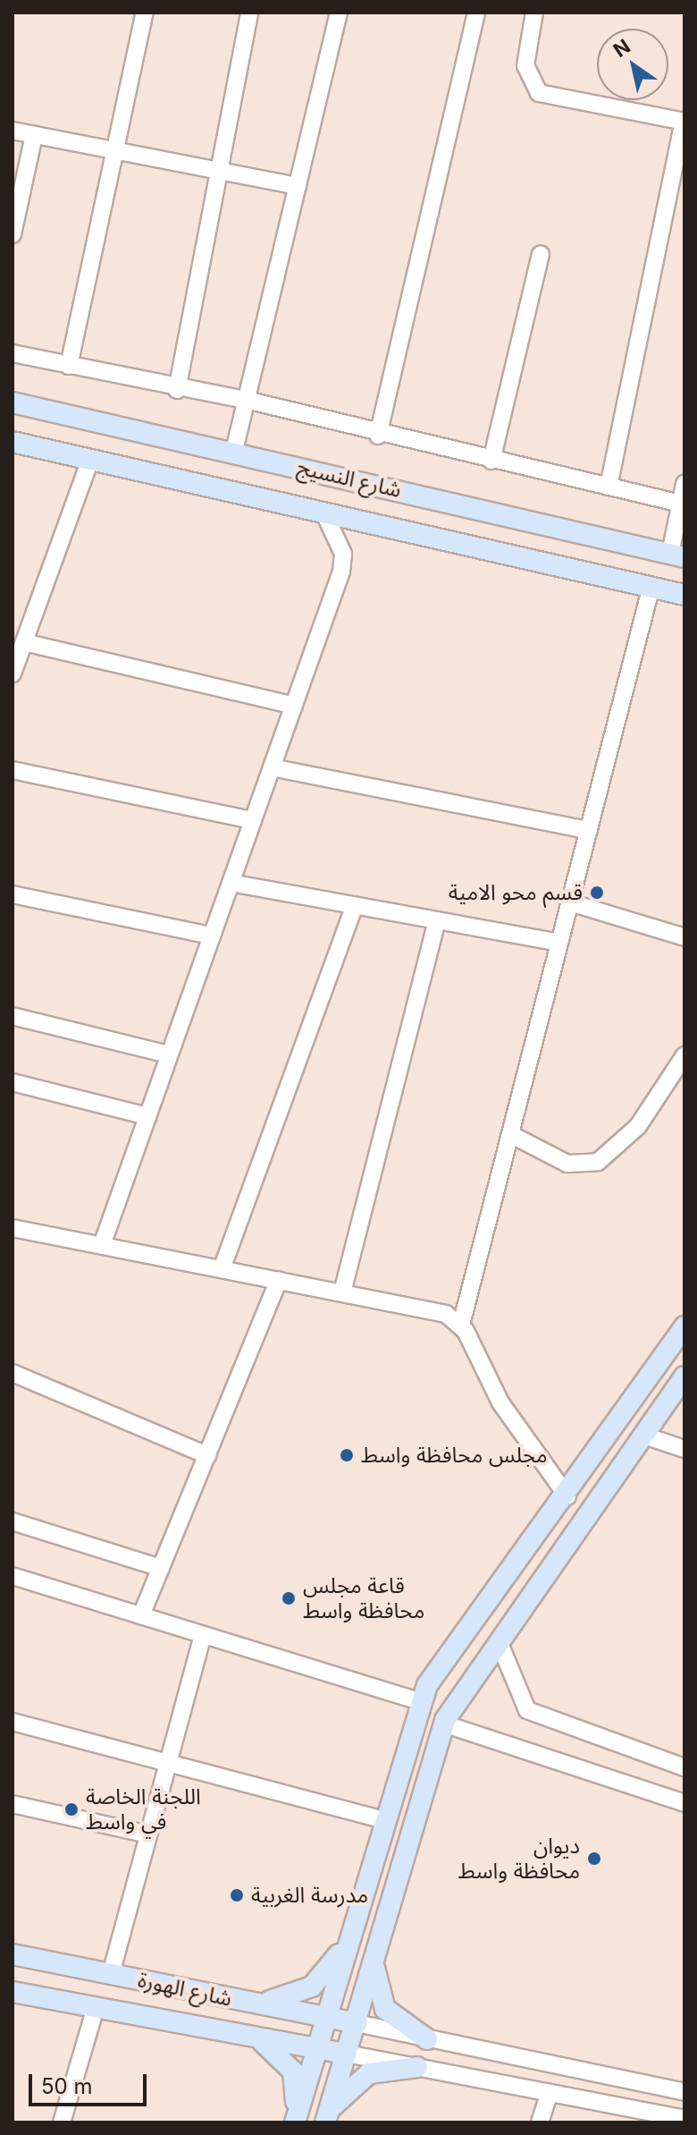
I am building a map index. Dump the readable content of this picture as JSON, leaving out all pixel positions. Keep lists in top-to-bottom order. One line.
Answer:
{"streets":{"main road":["شارع النسيج","شارع الهورة"]},"places":["قسم محو الامية","مجلس محافظة واسط","قاعة مجلس محافظة واسط","اللجنة الخاصة في واسط","ديوان محافظة واسط","مدرسة الغربية"],"scale_bar":"50 m","north":"top left"}
